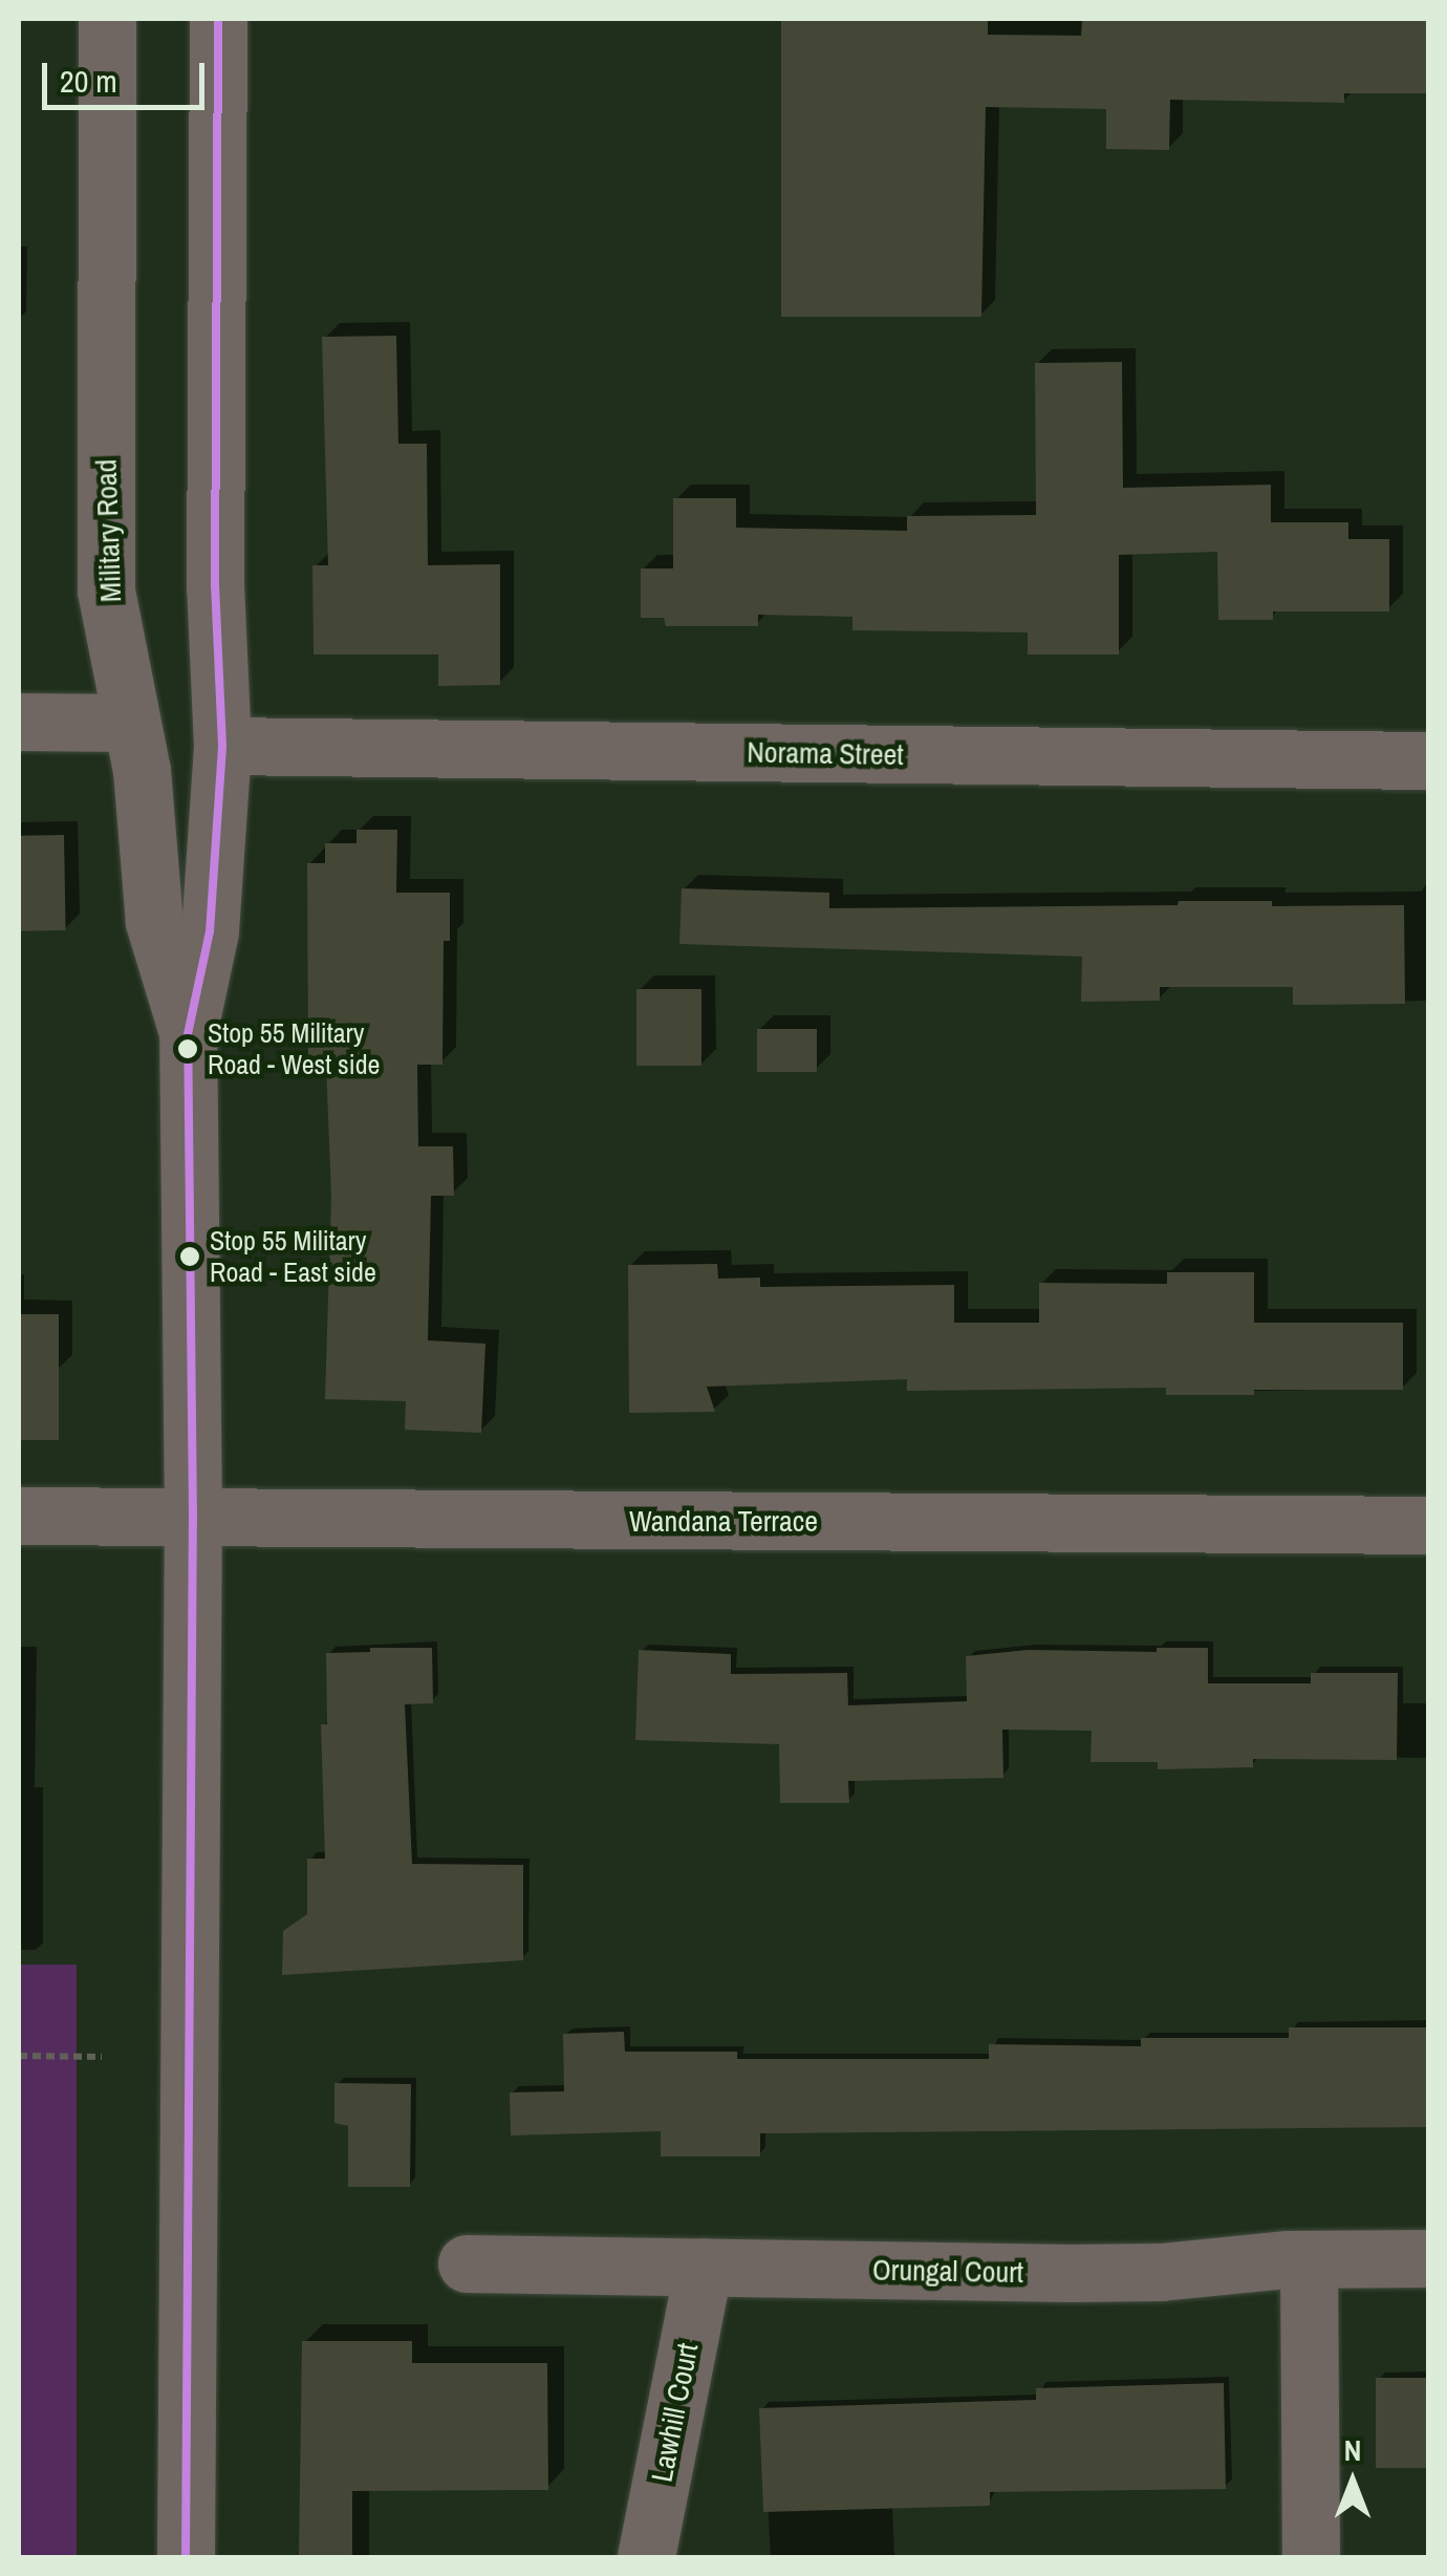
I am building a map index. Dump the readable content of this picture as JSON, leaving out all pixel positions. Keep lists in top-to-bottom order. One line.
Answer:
{"streets":{"street":["Military Road","Norama Street","Wandana Terrace","Orungal Court","Lawhill Court"]},"crossings":[["Military Road","Norama Street"],["Military Road","Wandana Terrace"],["Orungal Court","Lawhill Court"]],"places":["Stop 55 Military Road - West side","Stop 55 Military Road - East side"],"scale_bar":"20 m","north":"top"}
